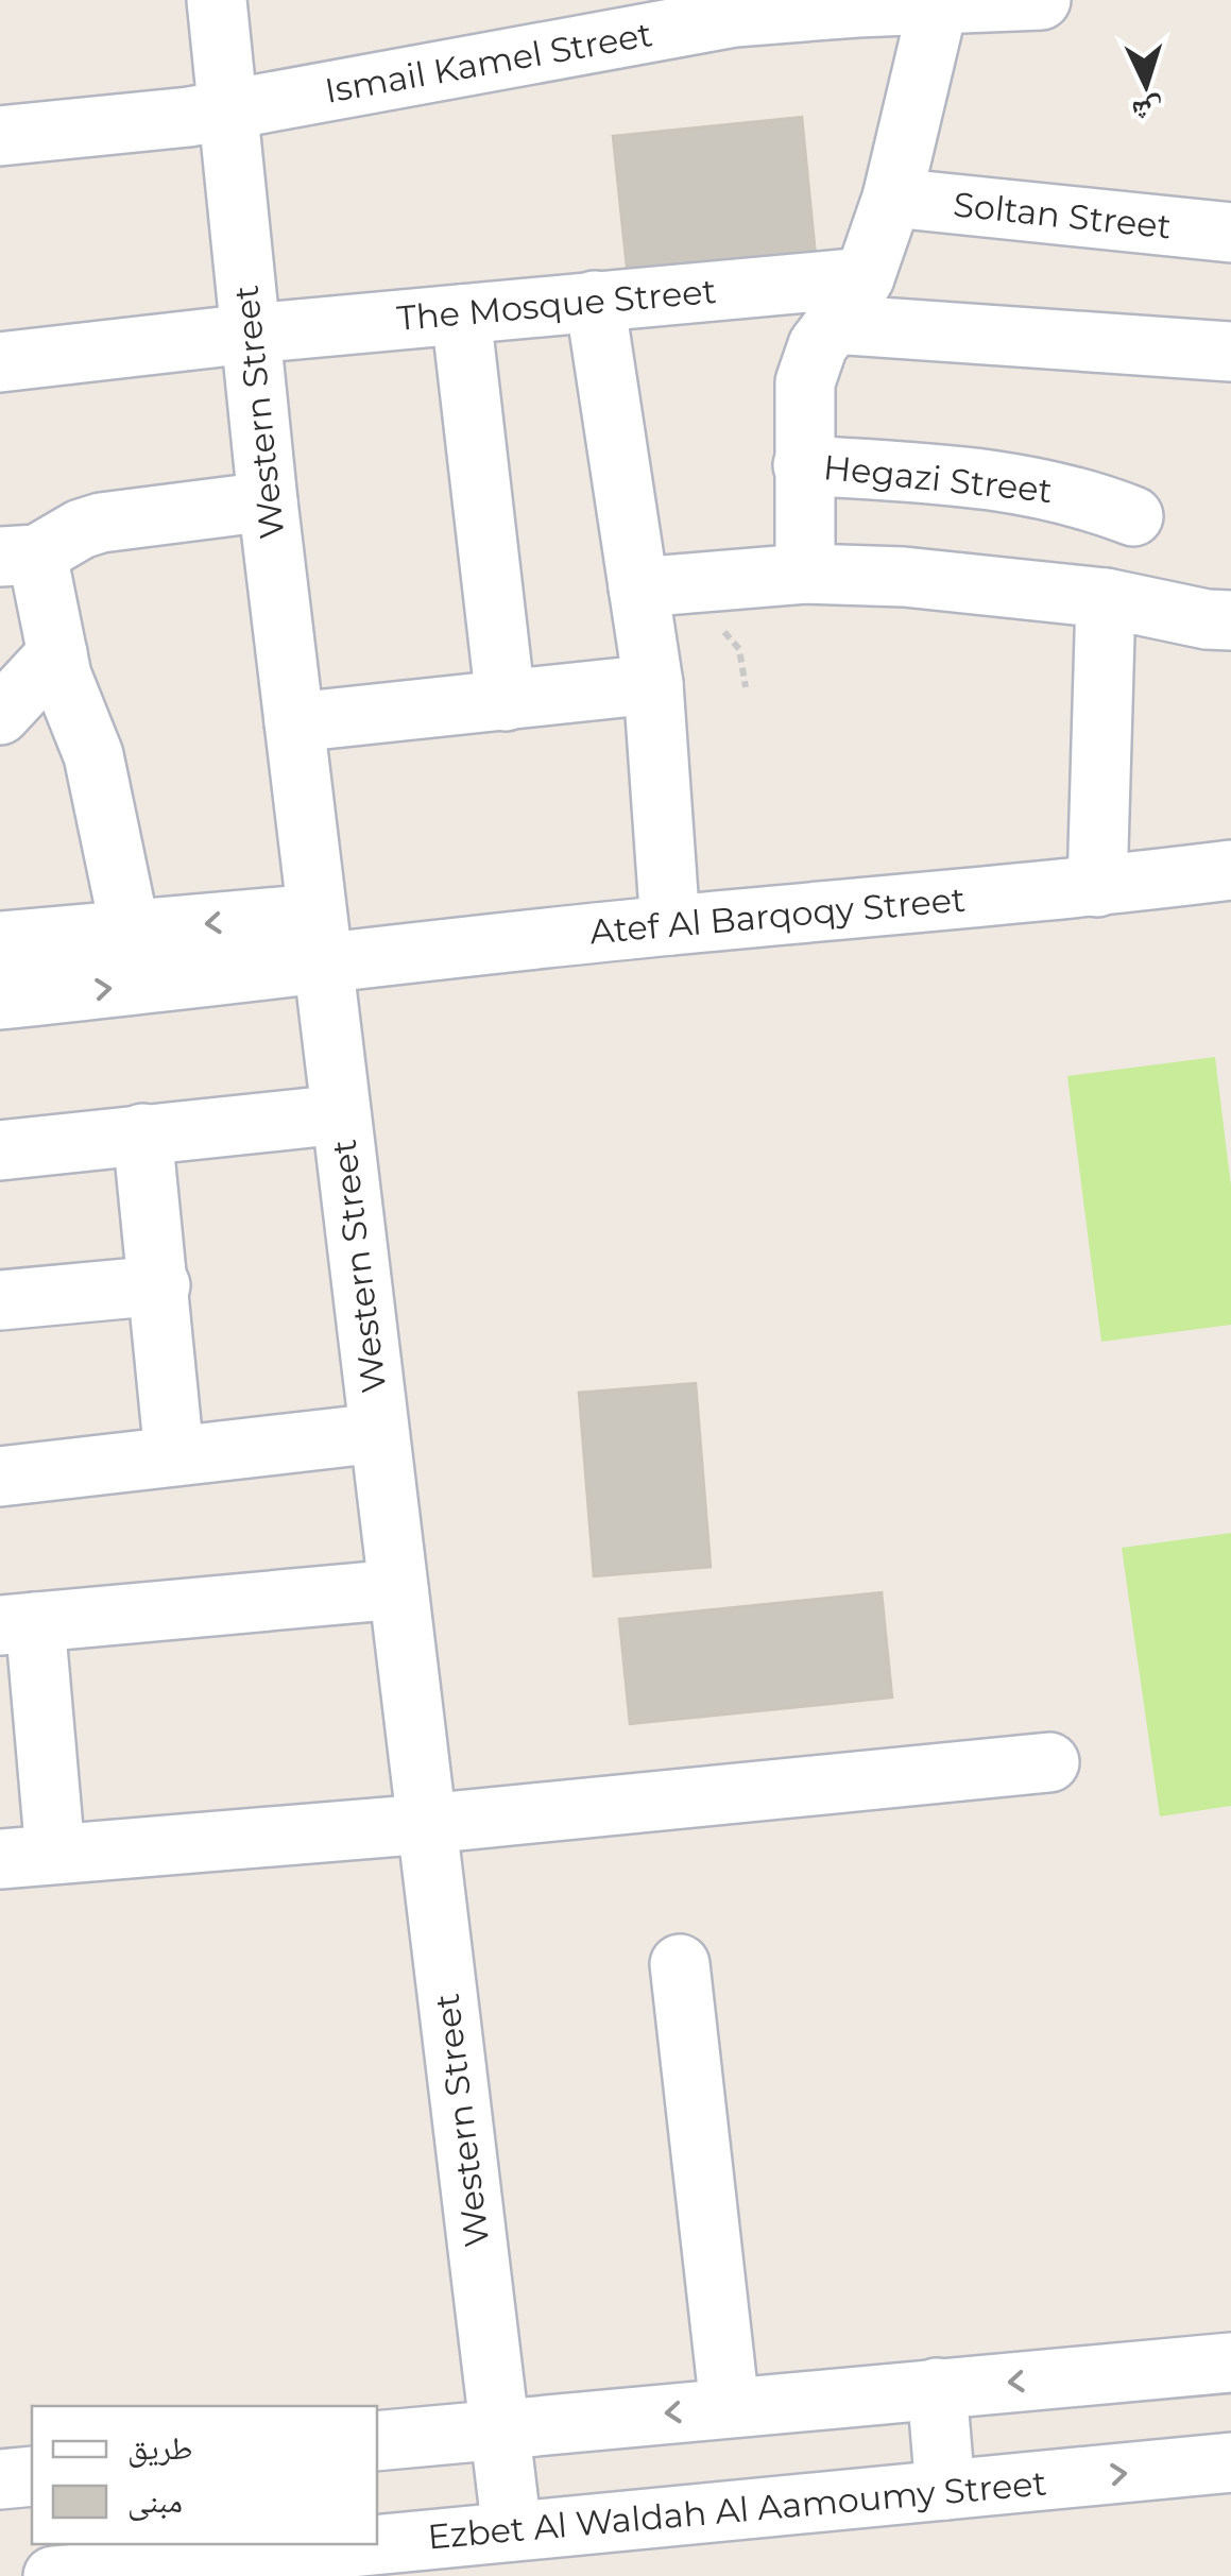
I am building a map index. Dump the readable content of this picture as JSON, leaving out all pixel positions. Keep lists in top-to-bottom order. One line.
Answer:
{"streets":{"street":["Ismail Kamel Street","Soltan Street","The Mosque Street","Western Street","Hegazi Street","Atef Al Barqoqy Street","Ezbet Al Waldah Al Aamoumy Street"]},"crossings":[["Ismail Kamel Street","Western Street"],["The Mosque Street","Western Street"],["Western Street","Atef Al Barqoqy Street"],["Western Street","Ezbet Al Waldah Al Aamoumy Street"]],"legend":["طريق","مبنى"],"north":"bottom"}
